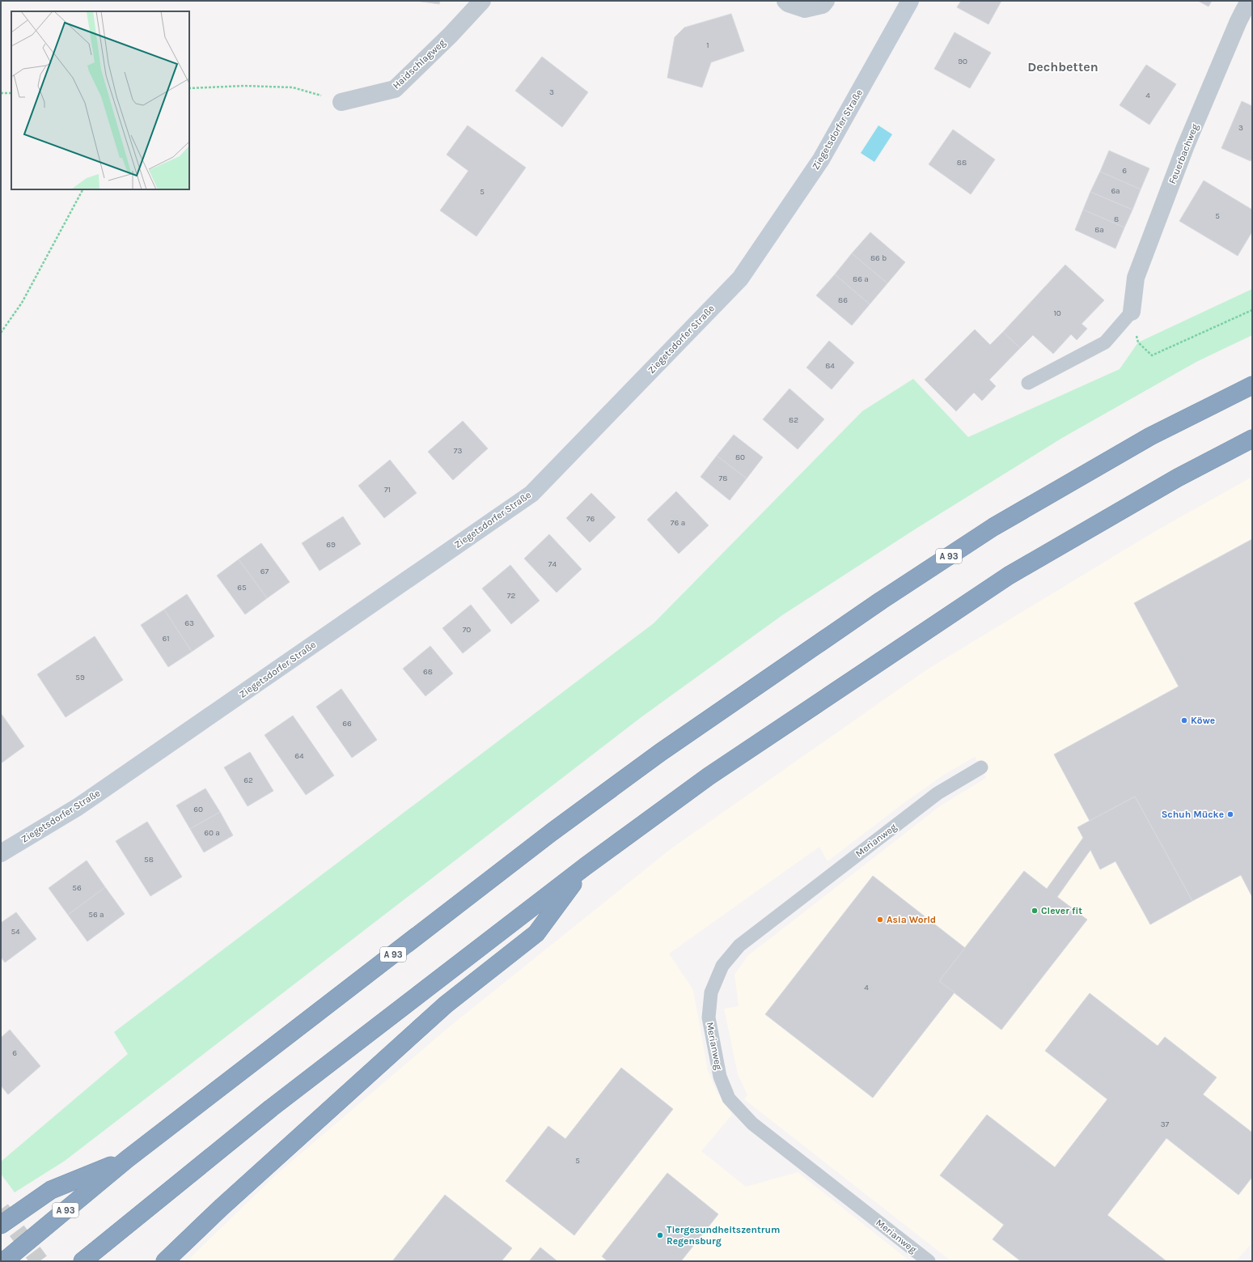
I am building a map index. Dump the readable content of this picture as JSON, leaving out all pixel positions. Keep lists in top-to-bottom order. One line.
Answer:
{"streets":{"highway":["A 93"],"street":["Haidschlagweg","Ziegetsdorfer Straße","Feuerbachweg"],"lane":["Merianweg"]},"districts":["Dechbetten"],"places":["Köwe","Schuh Mücke","Clever fit","Asia World","Tiergesundheitszentrum Regensburg"],"house_numbers":["1","90","3","4","3","88","6","6a","5","5","8","8a","86 b","86 a","86","10","84","82","73","80","78","71","76","76 a","69","74","67","65","72","63","70","61","68","59","66","64","62","60","60 a","58","56","56 a","54","4","6","37","5"]}
